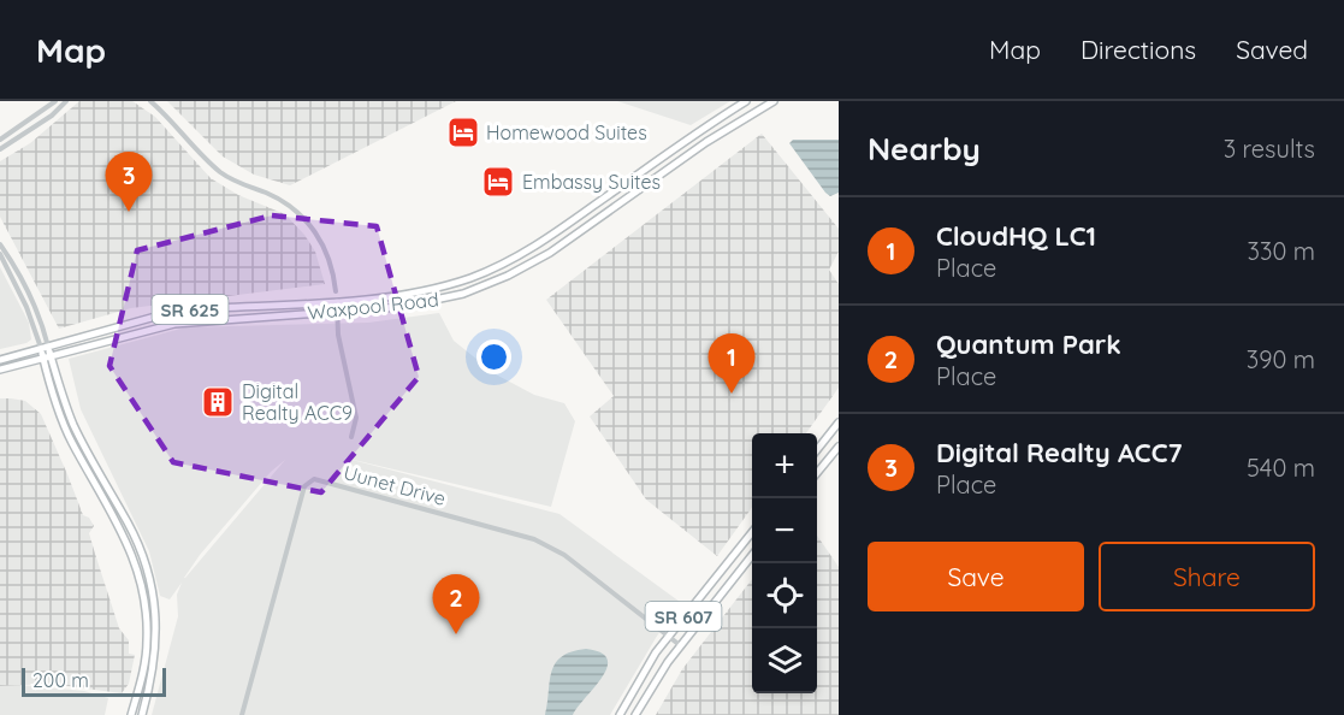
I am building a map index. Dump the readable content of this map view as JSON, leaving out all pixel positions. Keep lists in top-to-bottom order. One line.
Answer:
{"streets":{"main road":["Waxpool Road","SR 625","SR 607"],"street":["Uunet Drive"]},"crossings":[["Waxpool Road","SR 625"],["Uunet Drive","SR 607"]],"places":{"hotel":["Homewood Suites","Embassy Suites"],"building":["Digital Realty ACC9"]},"scale_bar":"200 m","page":{"header":"Map","nav":["Map","Directions","Saved"],"heading":["Nearby","3 results"],"pins":["3","1","2"],"list":[{"mark":"1","name":"CloudHQ LC1","note":"Place","value":"330 m"},{"mark":"2","name":"Quantum Park","note":"Place","value":"390 m"},{"mark":"3","name":"Digital Realty ACC7","note":"Place","value":"540 m"}],"map_buttons":["+","−"],"buttons":["Save","Share"],"scale":"200 m"}}
